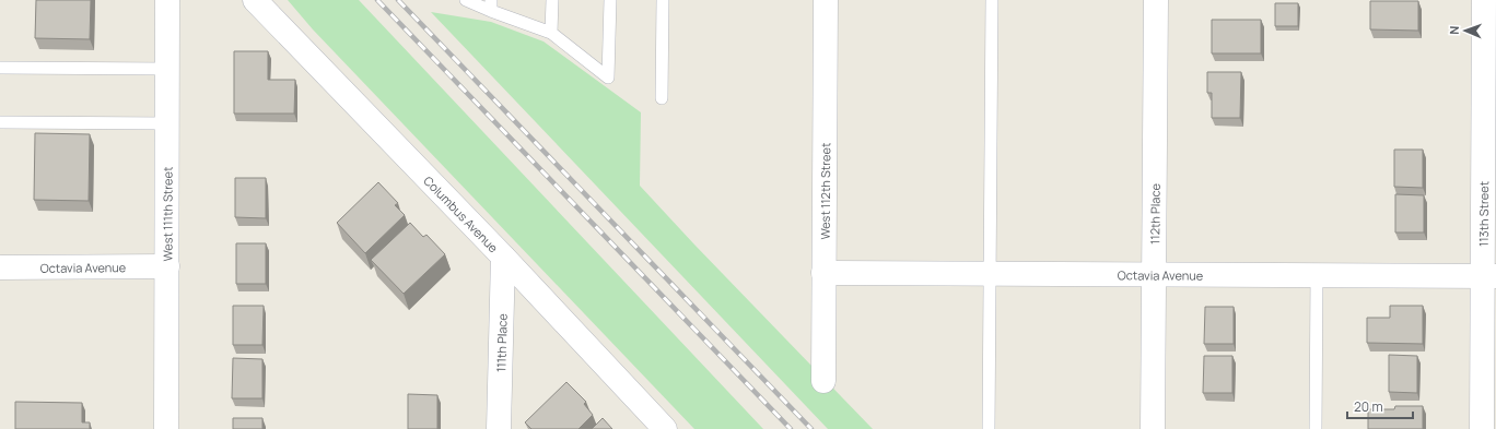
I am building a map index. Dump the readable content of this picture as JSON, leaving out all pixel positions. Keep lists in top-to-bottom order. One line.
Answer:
{"streets":{"street":["West 112th Street","Columbus Avenue","112th Place","113th Street","West 111th Street","Octavia Avenue","111th Place"]},"crossings":[["West 112th Street","Octavia Avenue"],["Columbus Avenue","111th Place"],["112th Place","Octavia Avenue"],["113th Street","Octavia Avenue"],["West 111th Street","Octavia Avenue"]],"scale_bar":"20 m","north":"left"}
